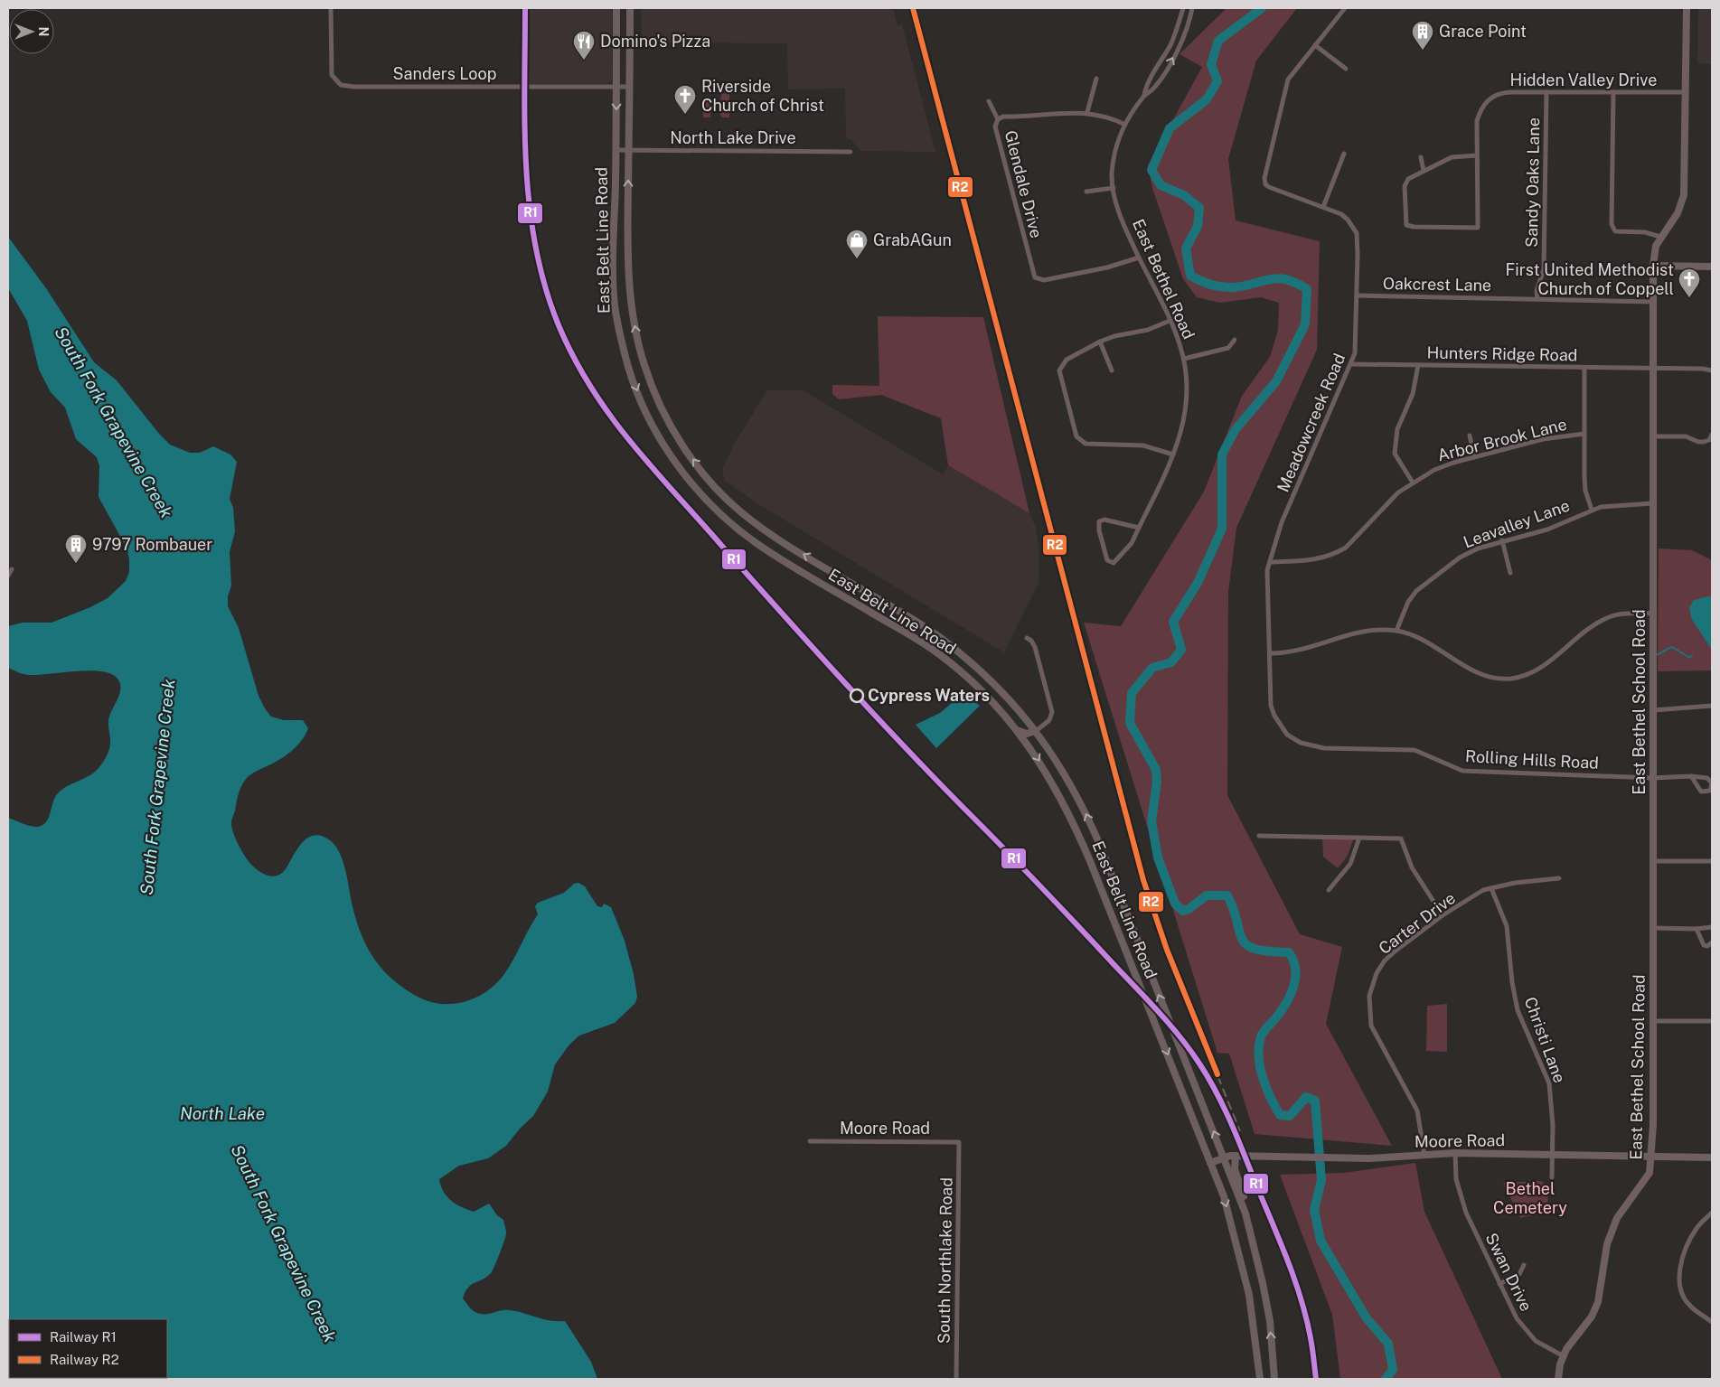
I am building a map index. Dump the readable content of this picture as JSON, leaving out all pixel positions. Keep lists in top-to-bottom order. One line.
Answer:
{"streets":{"main road":["East Belt Line Road"],"street":["Sanders Loop","Hidden Valley Drive","North Lake Drive","Sandy Oaks Lane","Glendale Drive","East Bethel Road","Oakcrest Lane","Hunters Ridge Road","Meadowcreek Road","Arbor Brook Lane","Leavalley Lane","East Bethel School Road","Rolling Hills Road","Carter Drive","Christi Lane","Moore Road","South Northlake Road","Swan Drive"]},"crossings":[["Sanders Loop","East Belt Line Road"],["Hidden Valley Drive","Sandy Oaks Lane"],["Hidden Valley Drive","East Bethel School Road"],["North Lake Drive","East Belt Line Road"],["Sandy Oaks Lane","Oakcrest Lane"],["Glendale Drive","East Bethel Road"],["East Belt Line Road","Moore Road"],["Oakcrest Lane","Meadowcreek Road"],["Oakcrest Lane","East Bethel School Road"],["Hunters Ridge Road","Meadowcreek Road"],["Hunters Ridge Road","East Bethel School Road"],["Meadowcreek Road","Arbor Brook Lane"],["Meadowcreek Road","Rolling Hills Road"],["Leavalley Lane","East Bethel School Road"],["East Bethel School Road","Rolling Hills Road"],["East Bethel School Road","Moore Road"],["East Bethel School Road","Swan Drive"],["Carter Drive","Christi Lane"],["Carter Drive","Moore Road"],["Christi Lane","Moore Road"],["Moore Road","South Northlake Road"],["Moore Road","Swan Drive"]],"water":["South Fork Grapevine Creek","North Lake"],"parks":["Bethel Cemetery"],"places":{"building":["Grace Point","9797 Rombauer"],"restaurant":["Domino's Pizza"],"church":["Riverside Church of Christ","First United Methodist Church of Coppell"],"shop":["GrabAGun"],"other":["Cypress Waters"]},"lines":["rail line R1","rail line R2"],"legend":["Railway R1","Railway R2"],"north":"right"}
